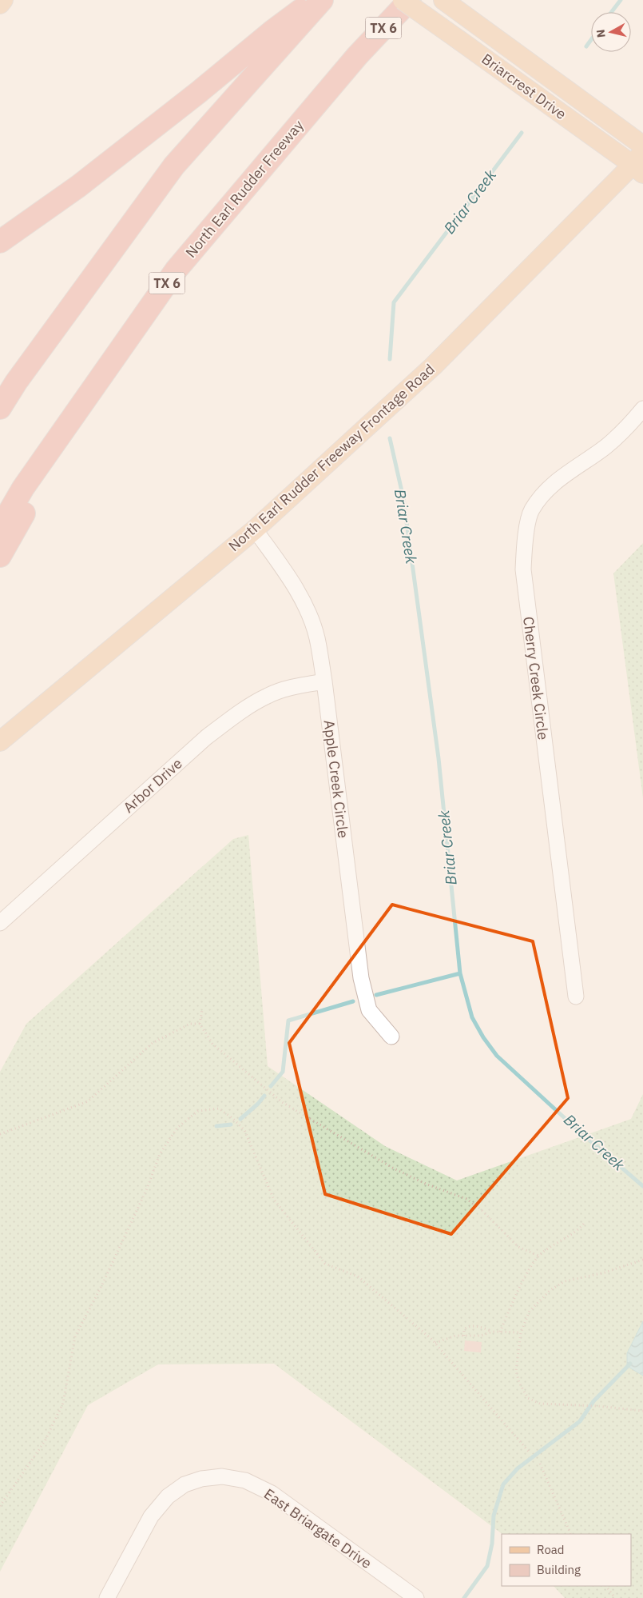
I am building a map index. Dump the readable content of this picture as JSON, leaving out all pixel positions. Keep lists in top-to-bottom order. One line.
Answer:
{"streets":{"highway":["TX 6","North Earl Rudder Freeway"],"main road":["Briarcrest Drive","North Earl Rudder Freeway Frontage Road"],"street":["Cherry Creek Circle","Apple Creek Circle","Arbor Drive","East Briargate Drive"]},"crossings":[["Briarcrest Drive","North Earl Rudder Freeway Frontage Road"],["North Earl Rudder Freeway Frontage Road","Apple Creek Circle"],["Apple Creek Circle","Arbor Drive"]],"water":["Briar Creek"],"legend":["Road","Building"],"north":"left"}
